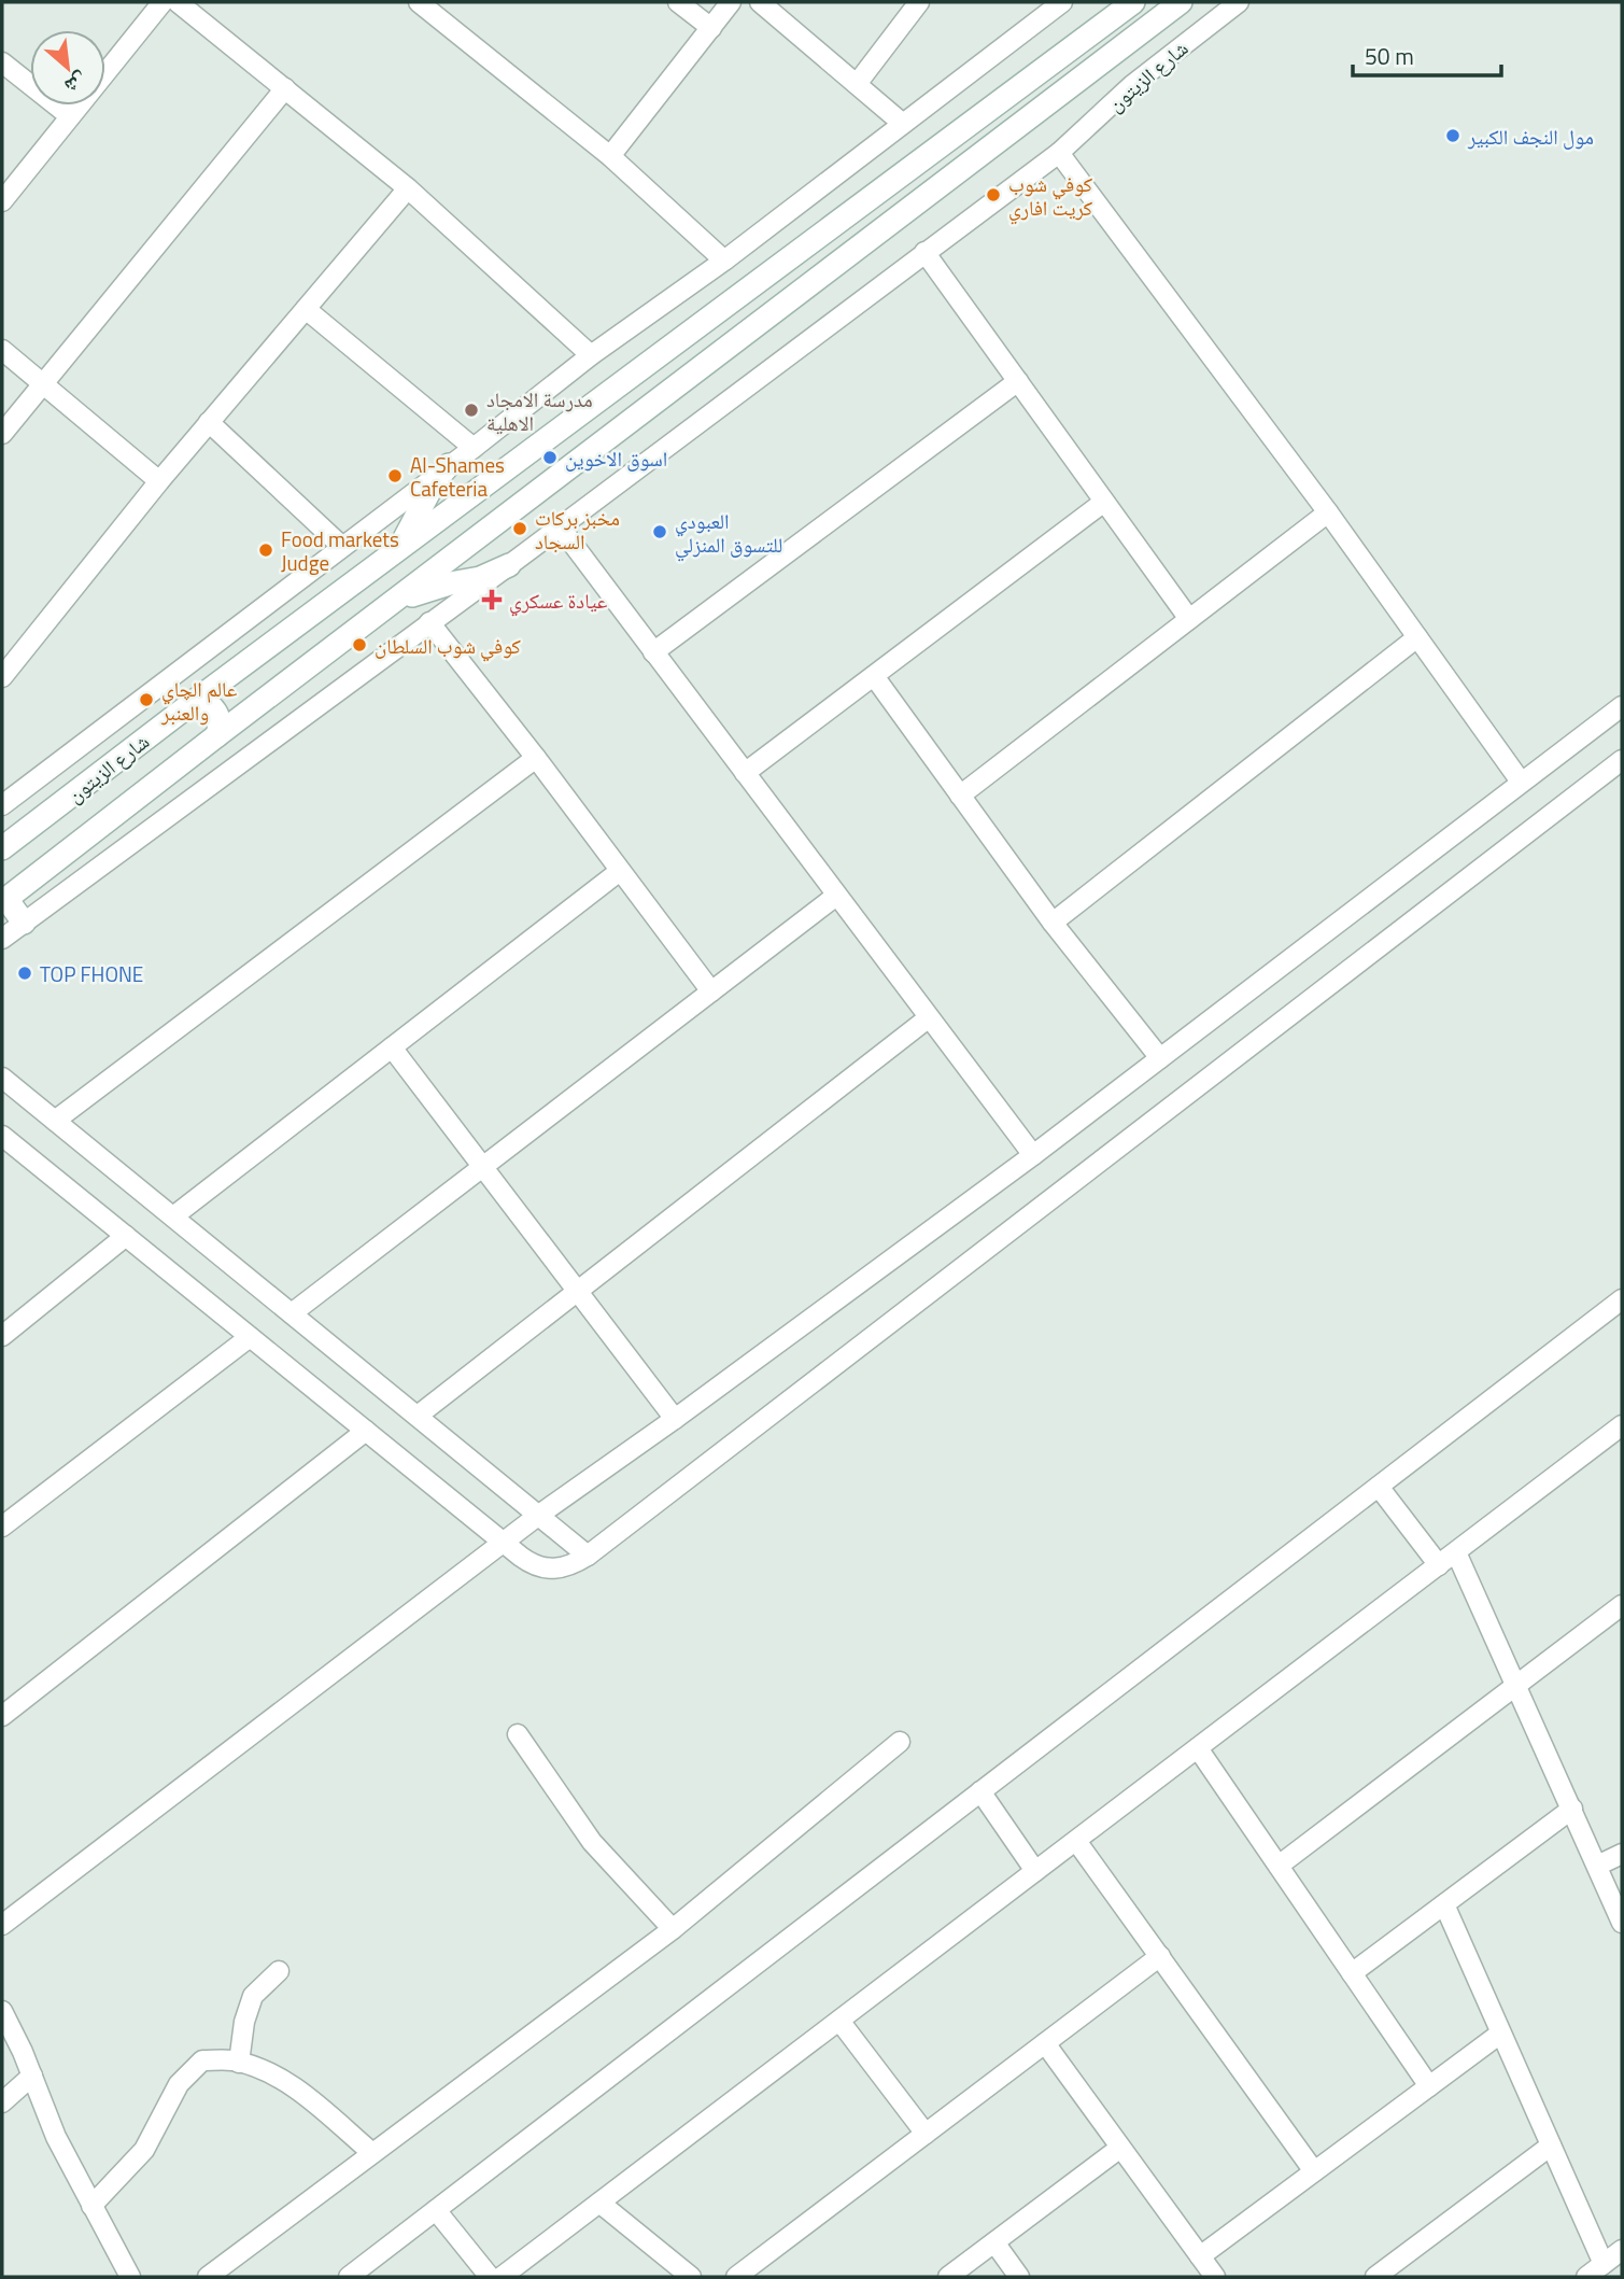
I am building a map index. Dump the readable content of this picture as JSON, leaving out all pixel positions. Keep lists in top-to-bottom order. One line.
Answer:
{"streets":{"main road":["شارع الزيتون"]},"places":{"other":["مول النجف الكبير","كوفي شوب كريت افاري","مدرسة الامجاد الاهلية","اسوق الاخوين","Al-Shames Cafeteria","مخبز بركات السجاد","العبودي للتسوق المنزلي","Food markets Judge","كوفي شوب السلطان","عالم الچاي والعنبر","TOP FHONE"],"health":["عيادة عسكري"]},"scale_bar":"50 m","north":"bottom right"}
